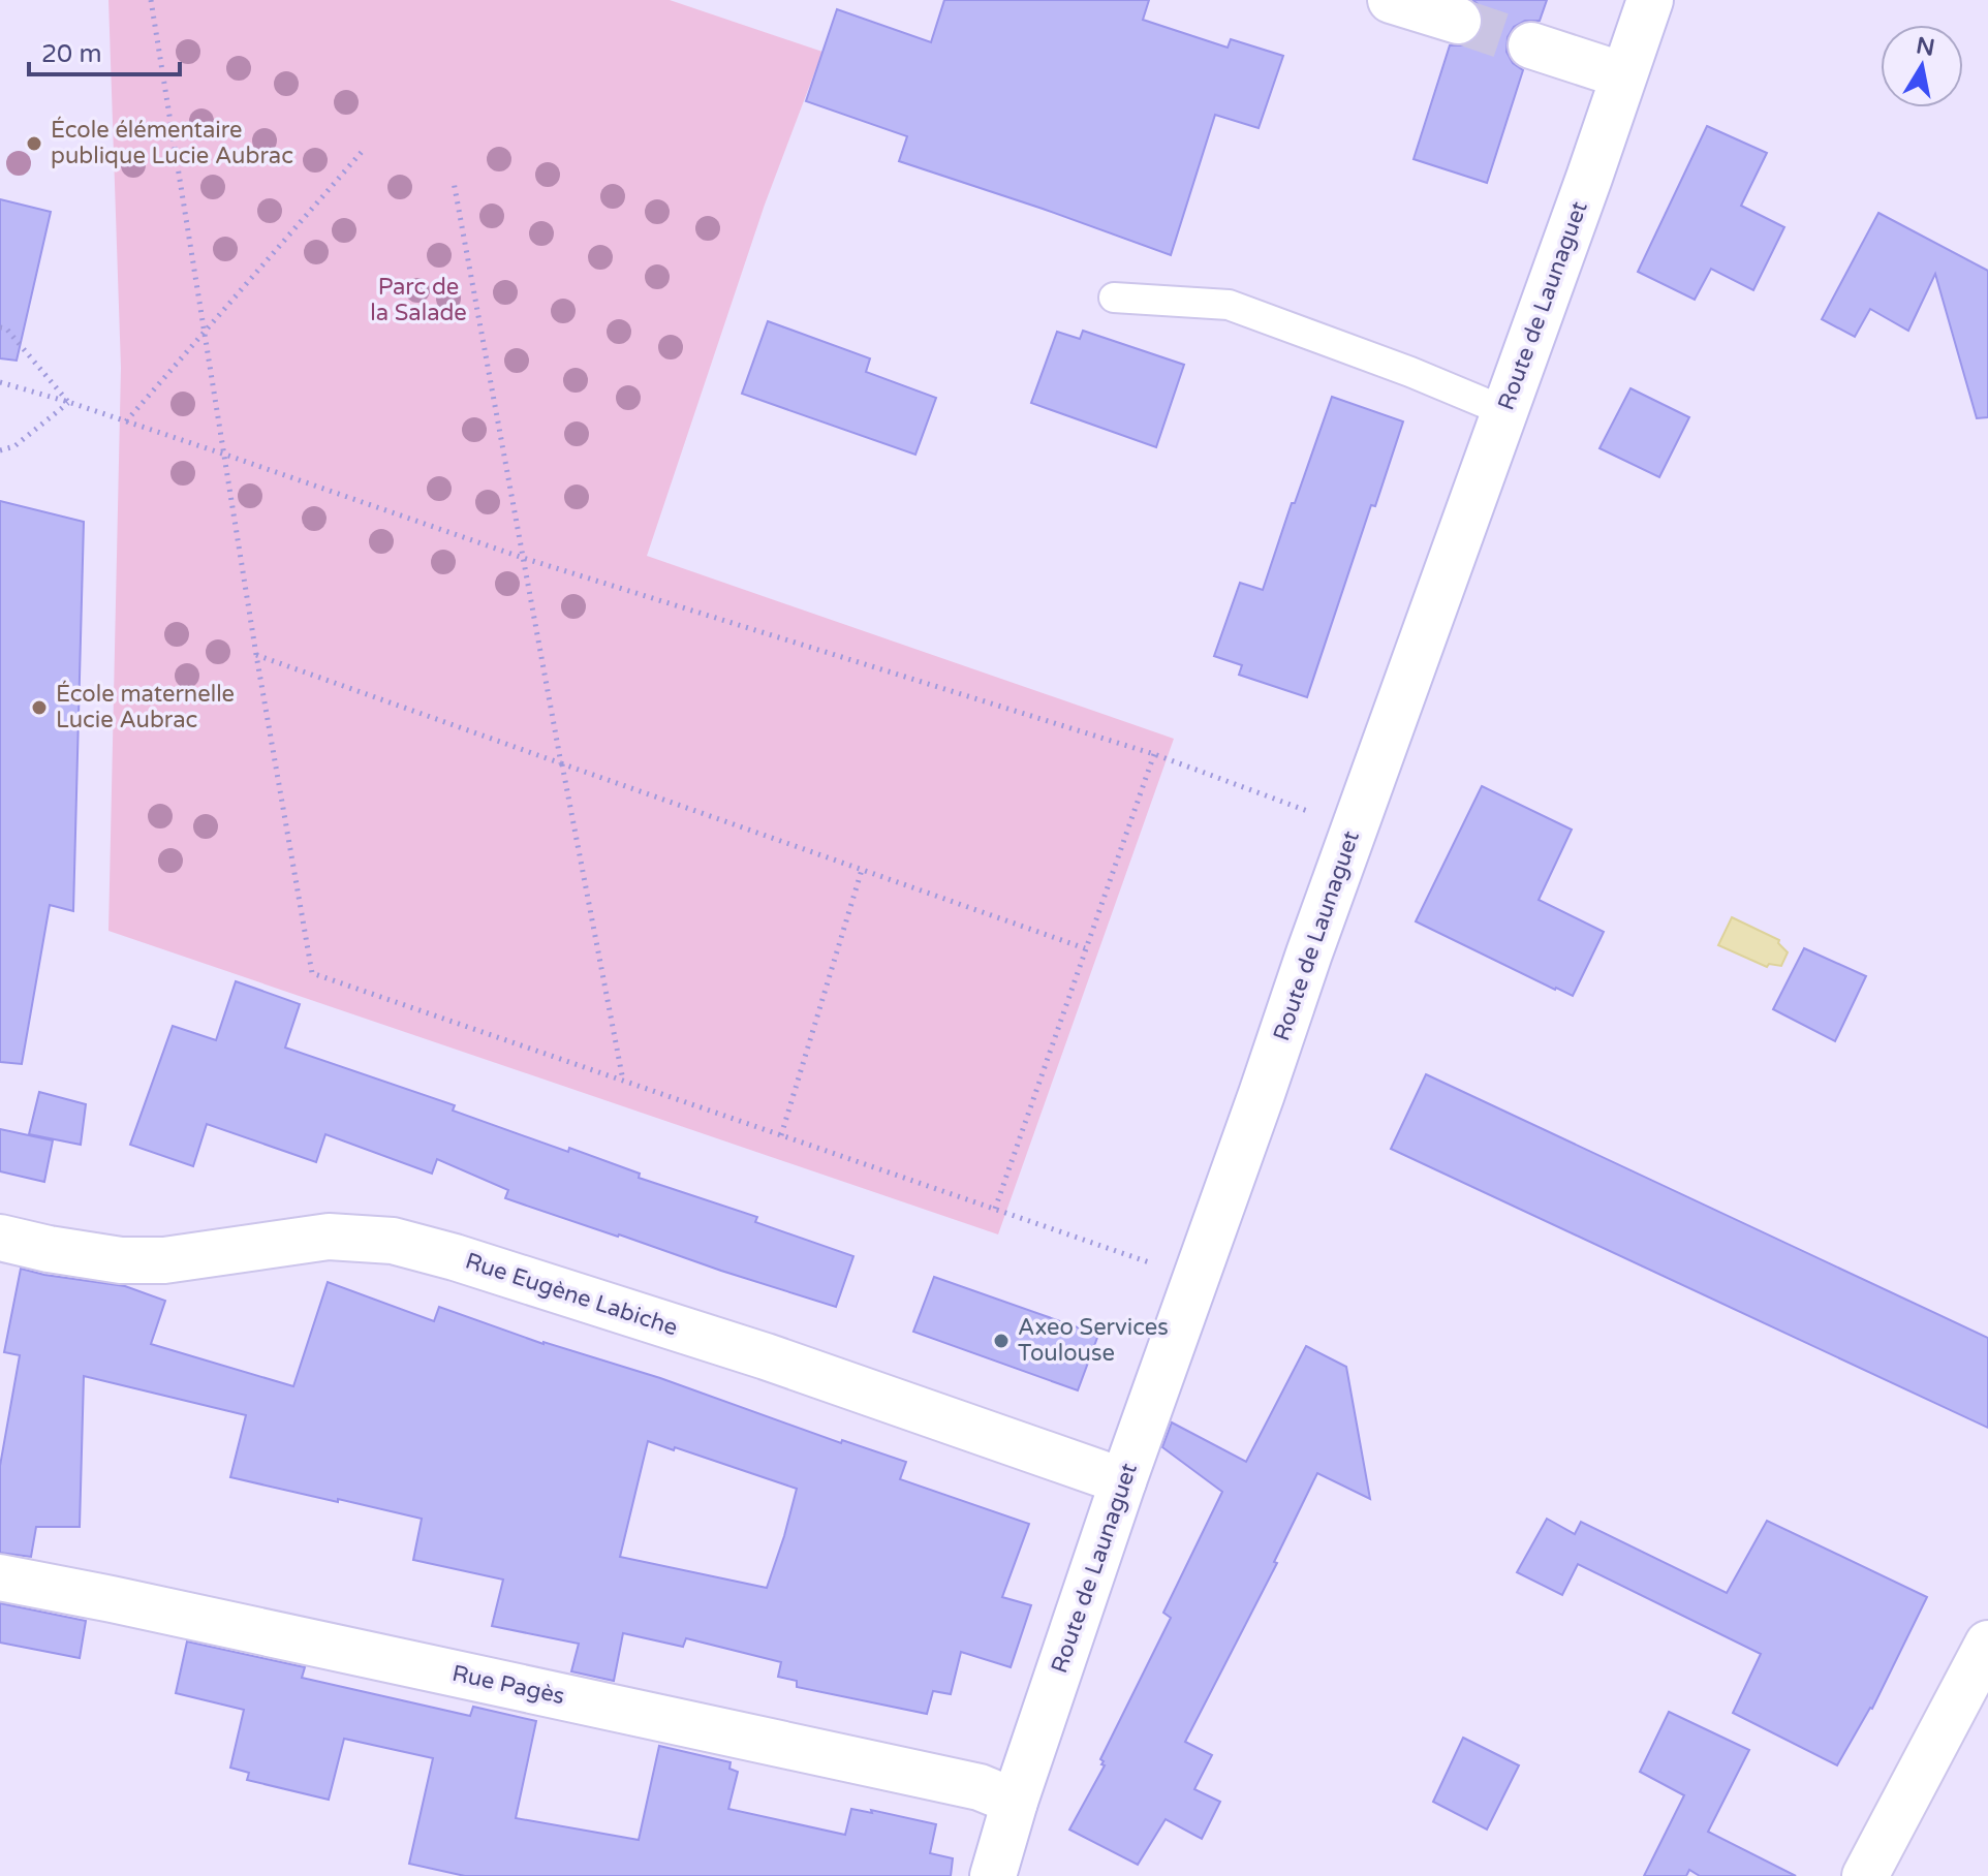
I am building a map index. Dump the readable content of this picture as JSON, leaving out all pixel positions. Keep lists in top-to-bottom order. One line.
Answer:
{"streets":{"street":["Route de Launaguet","Rue Eugène Labiche","Rue Pagès"]},"crossings":[["Route de Launaguet","Rue Eugène Labiche"],["Route de Launaguet","Rue Pagès"]],"parks":["Parc de la Salade"],"places":["École élémentaire publique Lucie Aubrac","École maternelle Lucie Aubrac","Axeo Services Toulouse"],"scale_bar":"20 m","north":"top"}
